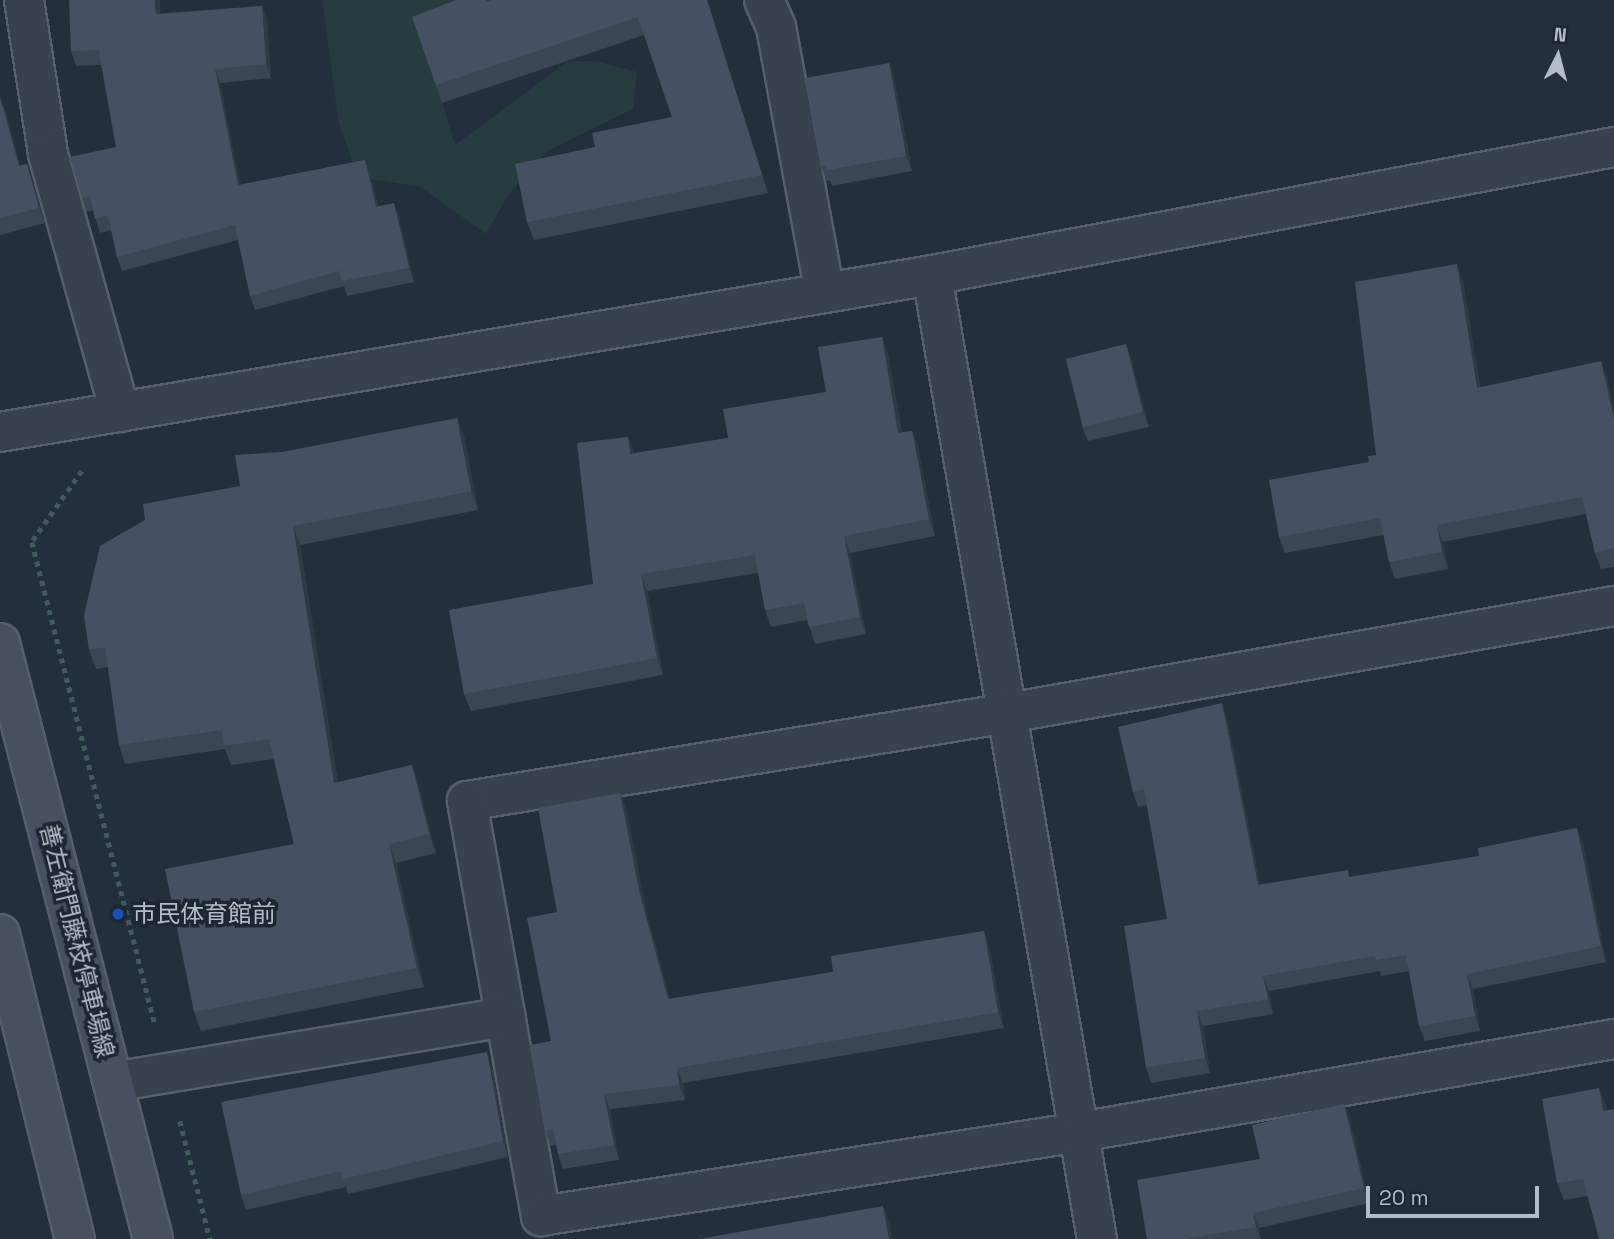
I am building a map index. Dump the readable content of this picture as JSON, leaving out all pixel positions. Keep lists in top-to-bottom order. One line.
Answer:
{"streets":{"main road":["善左衛門藤枝停車場線"]},"places":["市民体育館前"],"scale_bar":"20 m","north":"top"}
